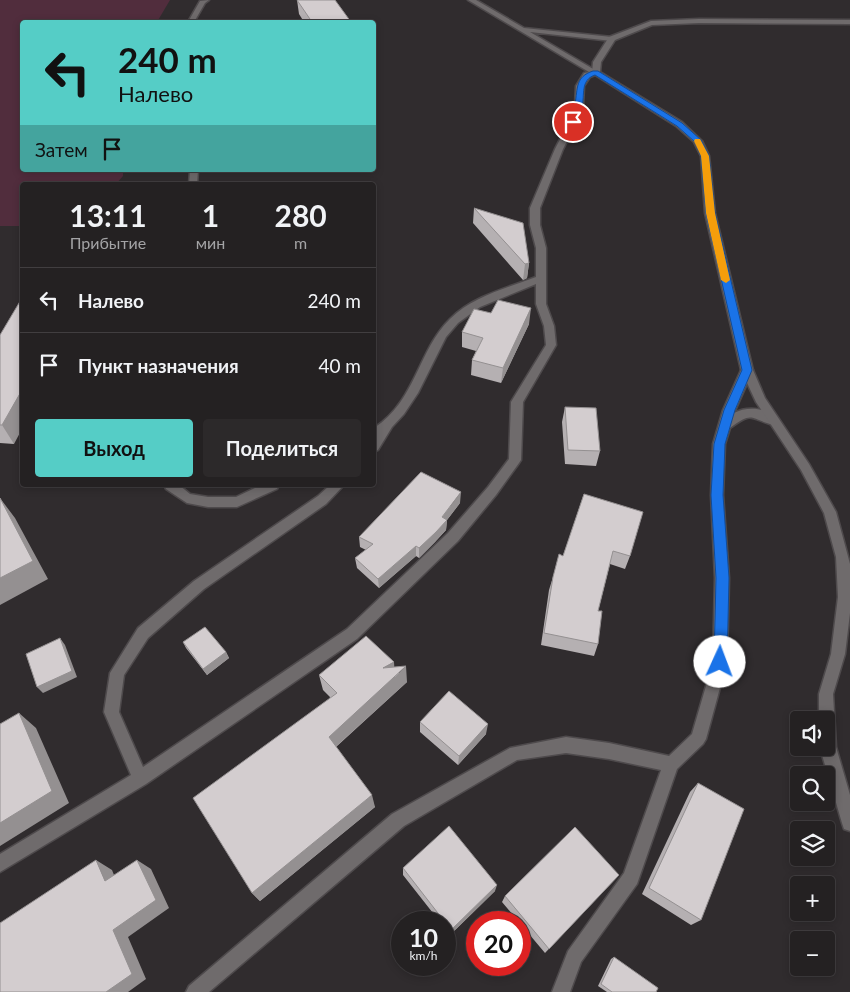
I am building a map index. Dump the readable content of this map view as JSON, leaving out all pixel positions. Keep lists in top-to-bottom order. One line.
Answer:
{"page":{"turn":["240 m","Налево"],"then":"Затем","eta":["13:11","Прибытие","1","мин","280","m"],"list":[{"name":"Налево","value":"240 m"},{"name":"Пункт назначения","value":"40 m"}],"buttons":["Выход","Поделиться"],"map_buttons":["+","−"],"speed":"10 km/h","limit":"20"}}
